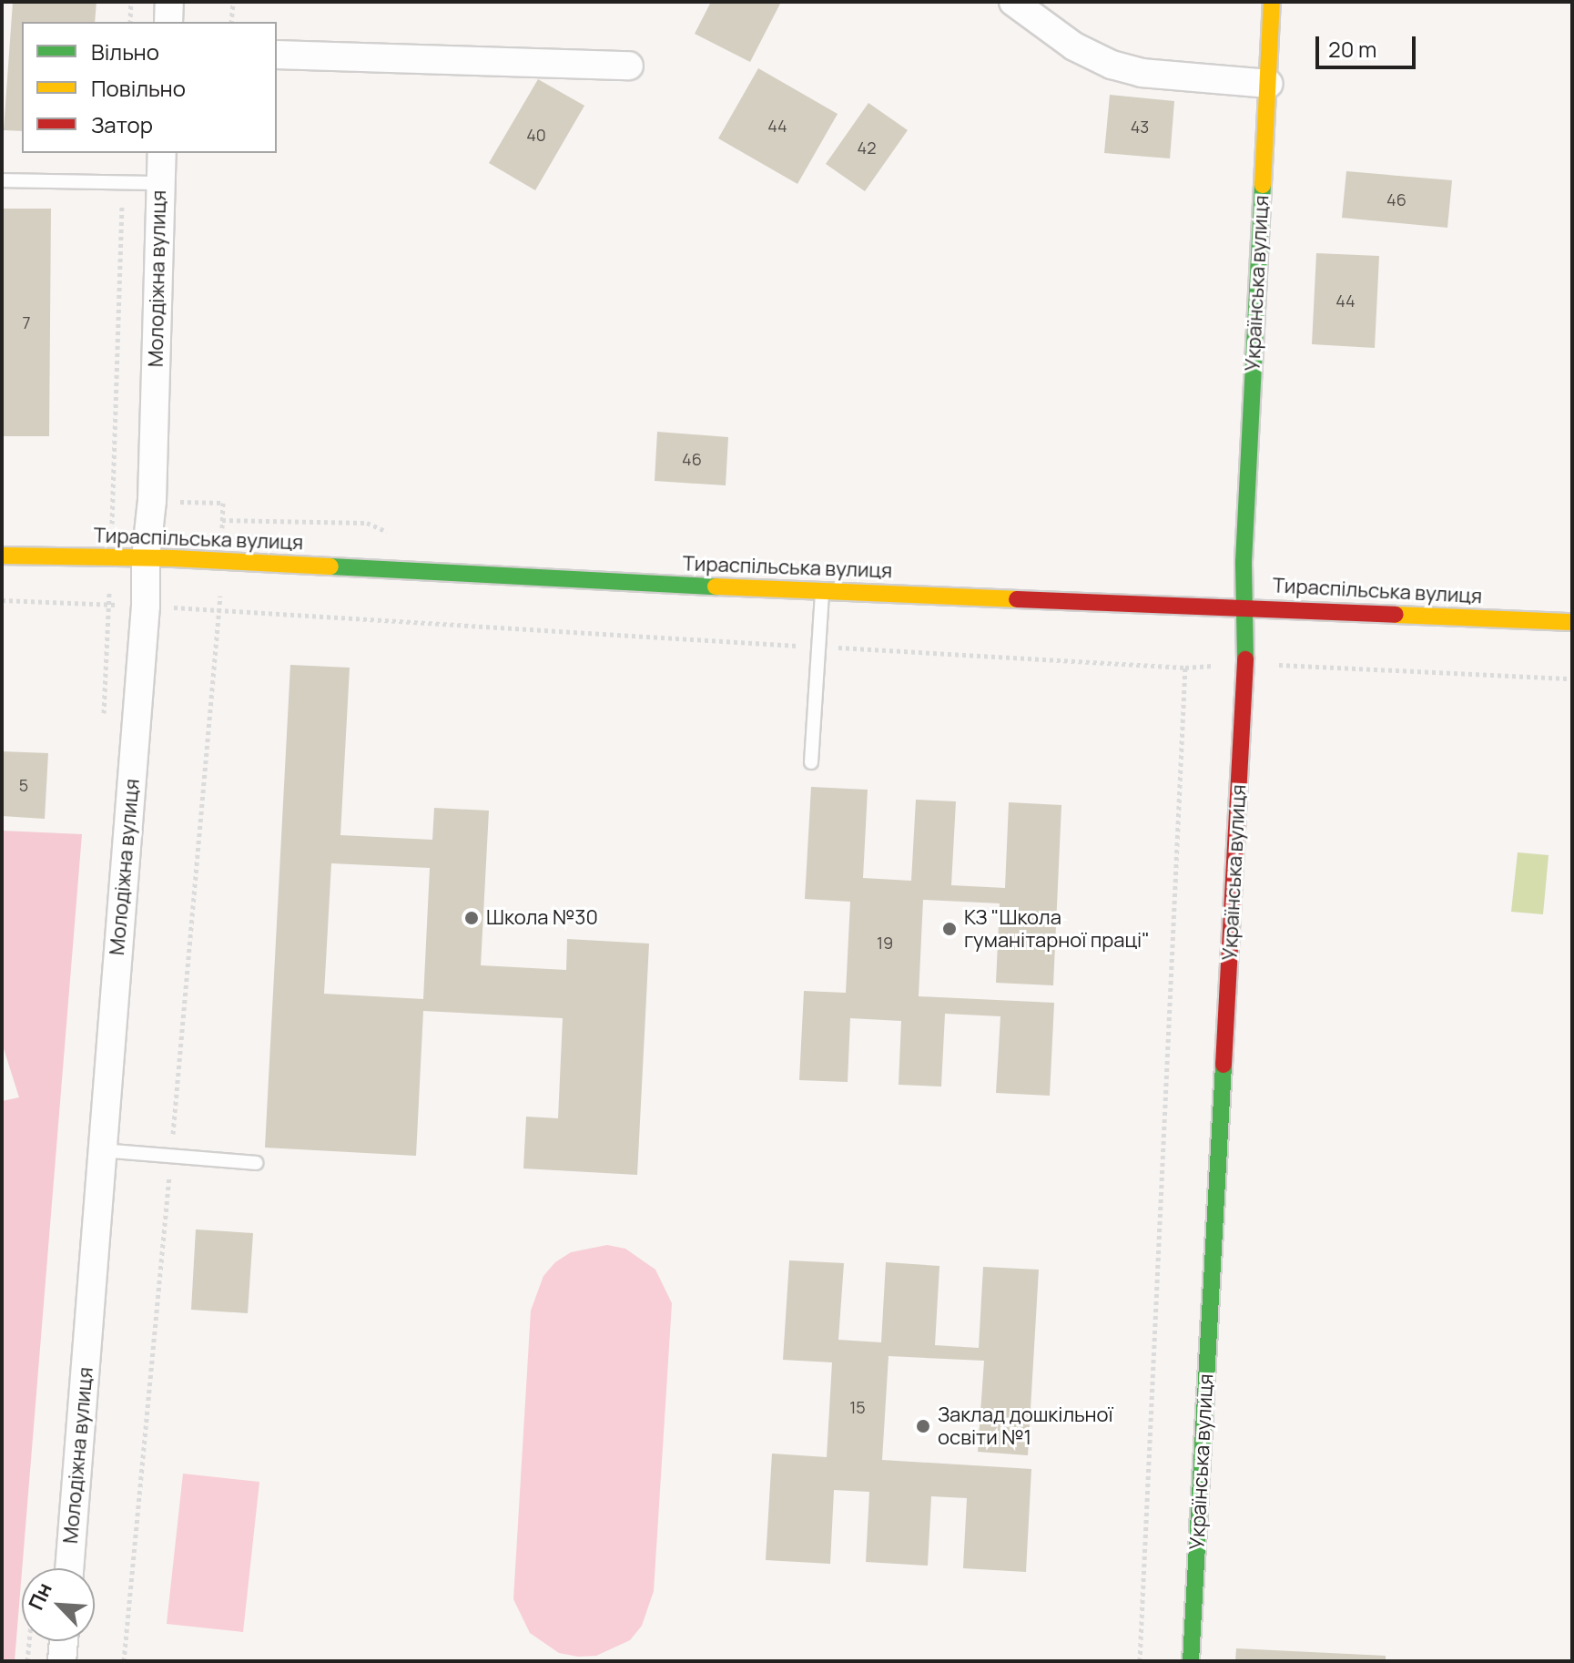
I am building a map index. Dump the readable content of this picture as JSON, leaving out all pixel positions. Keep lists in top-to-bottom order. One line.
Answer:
{"streets":{"street":["Молодіжна вулиця","Українська вулиця","Тираспільська вулиця"]},"crossings":[["Молодіжна вулиця","Тираспільська вулиця"],["Українська вулиця","Тираспільська вулиця"]],"places":["Школа №30","КЗ \"Школа гуманітарної праці\"","Заклад дошкільної освіти №1"],"house_numbers":["44","43","40","42","46","44","7","46","5","19","15"],"legend":["Вільно","Повільно","Затор"],"scale_bar":"20 m","north":"top left"}
